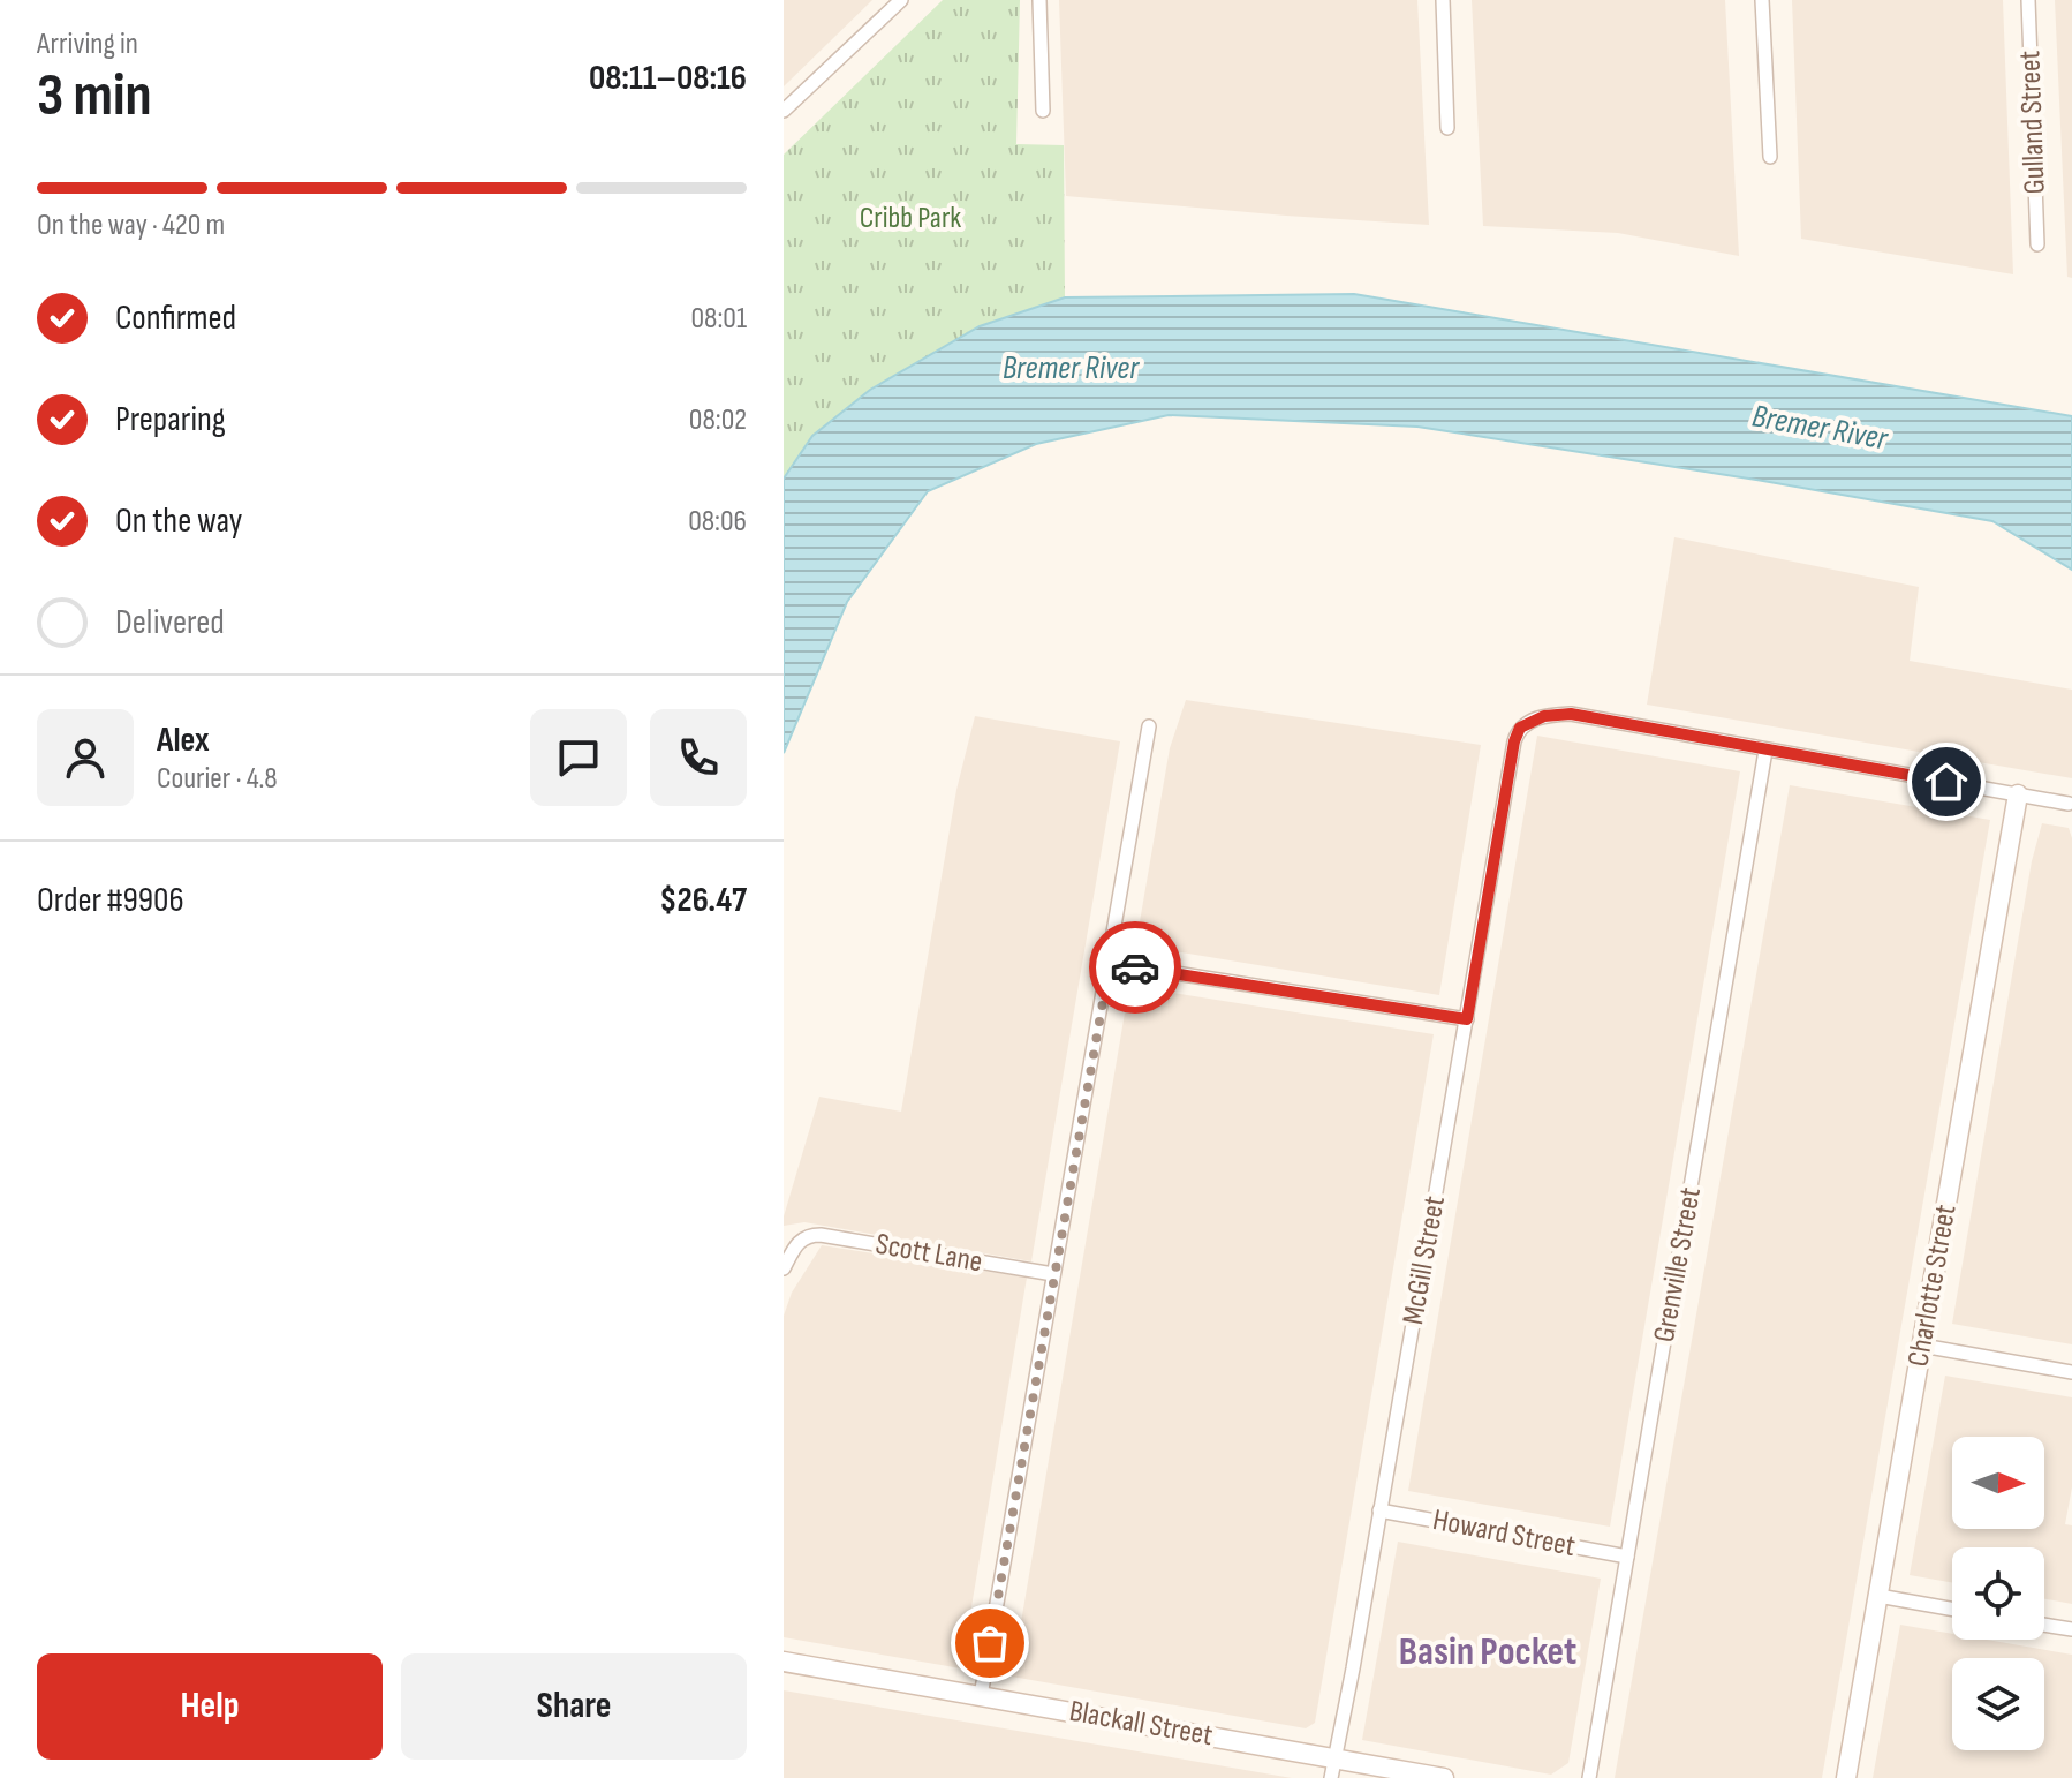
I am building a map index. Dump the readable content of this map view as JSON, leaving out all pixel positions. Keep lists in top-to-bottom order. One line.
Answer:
{"streets":{"street":["Gulland Street","Scott Lane","McGill Street","Grenville Street","Charlotte Street","Howard Street","Blackall Street"]},"crossings":[["McGill Street","Grenville Street"],["McGill Street","Howard Street"],["McGill Street","Blackall Street"],["Grenville Street","Howard Street"]],"districts":["Basin Pocket"],"water":["Bremer River"],"parks":["Cribb Park"],"north":"right","page":{"heading":["3 min","Arriving in","08:11–08:16"],"panel":["Alex","Courier · 4.8","Order #9906","$26.47"],"bar":"On the way · 420 m","list":[["Confirmed","08:01"],["Preparing","08:02"],["On the way","08:06"],"Delivered"],"buttons":["Help","Share"]}}
